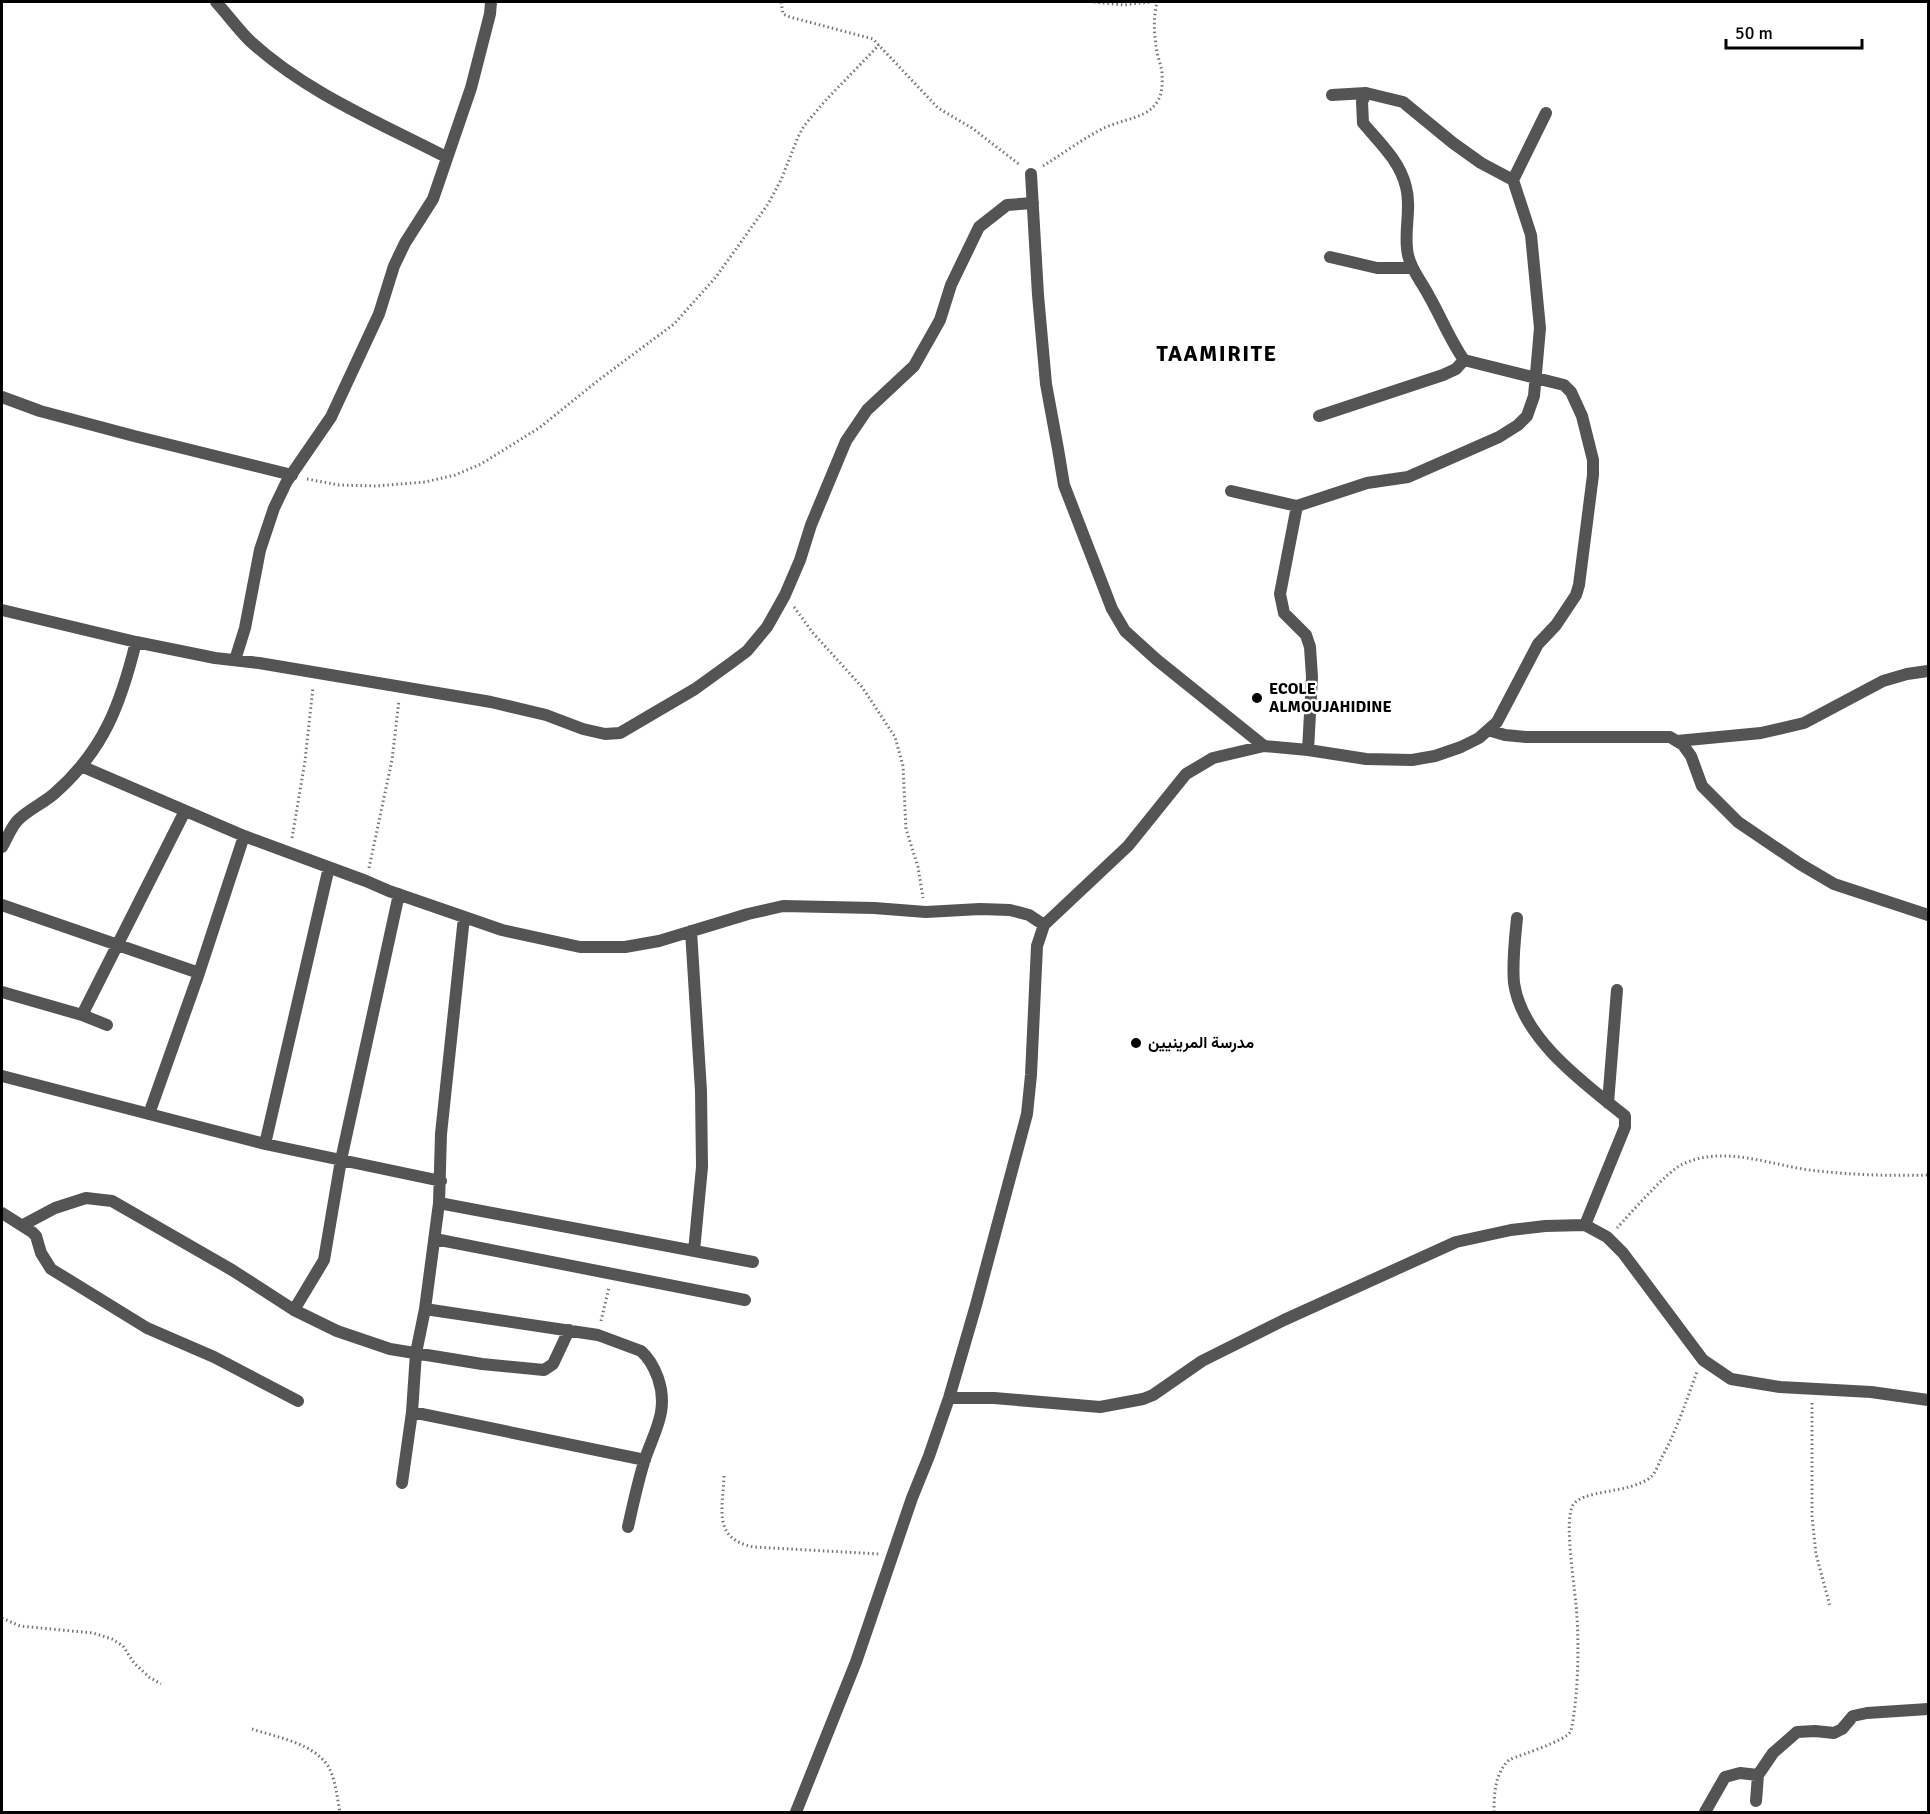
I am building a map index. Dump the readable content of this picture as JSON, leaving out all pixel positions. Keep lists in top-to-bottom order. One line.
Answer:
{"districts":["TAAMIRITE"],"places":["ECOLE ALMOUJAHIDINE","مدرسة المرينيين"],"scale_bar":"50 m"}
